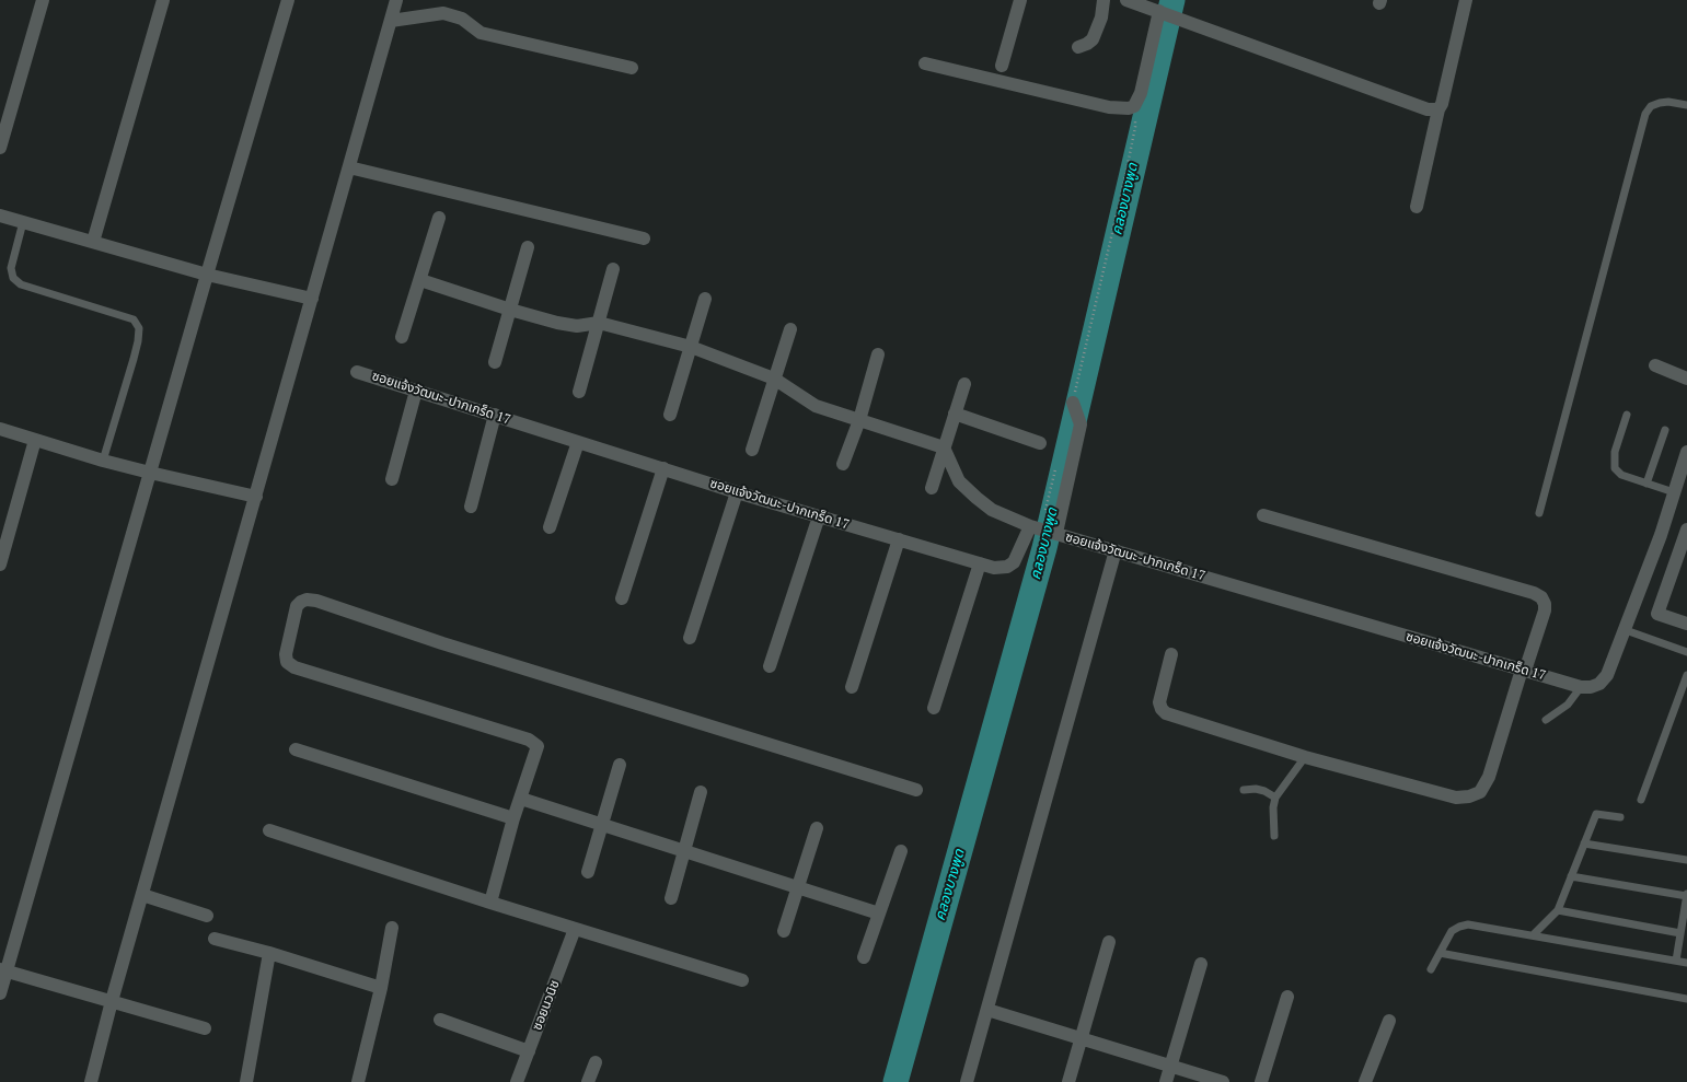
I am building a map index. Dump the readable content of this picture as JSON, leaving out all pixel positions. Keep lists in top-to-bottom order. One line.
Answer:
{"streets":{"street":["ซอยแจ้งวัฒนะ-ปากเกร็ด 17","ซอยนวนิช"]},"water":["คลองบางพูด"]}
